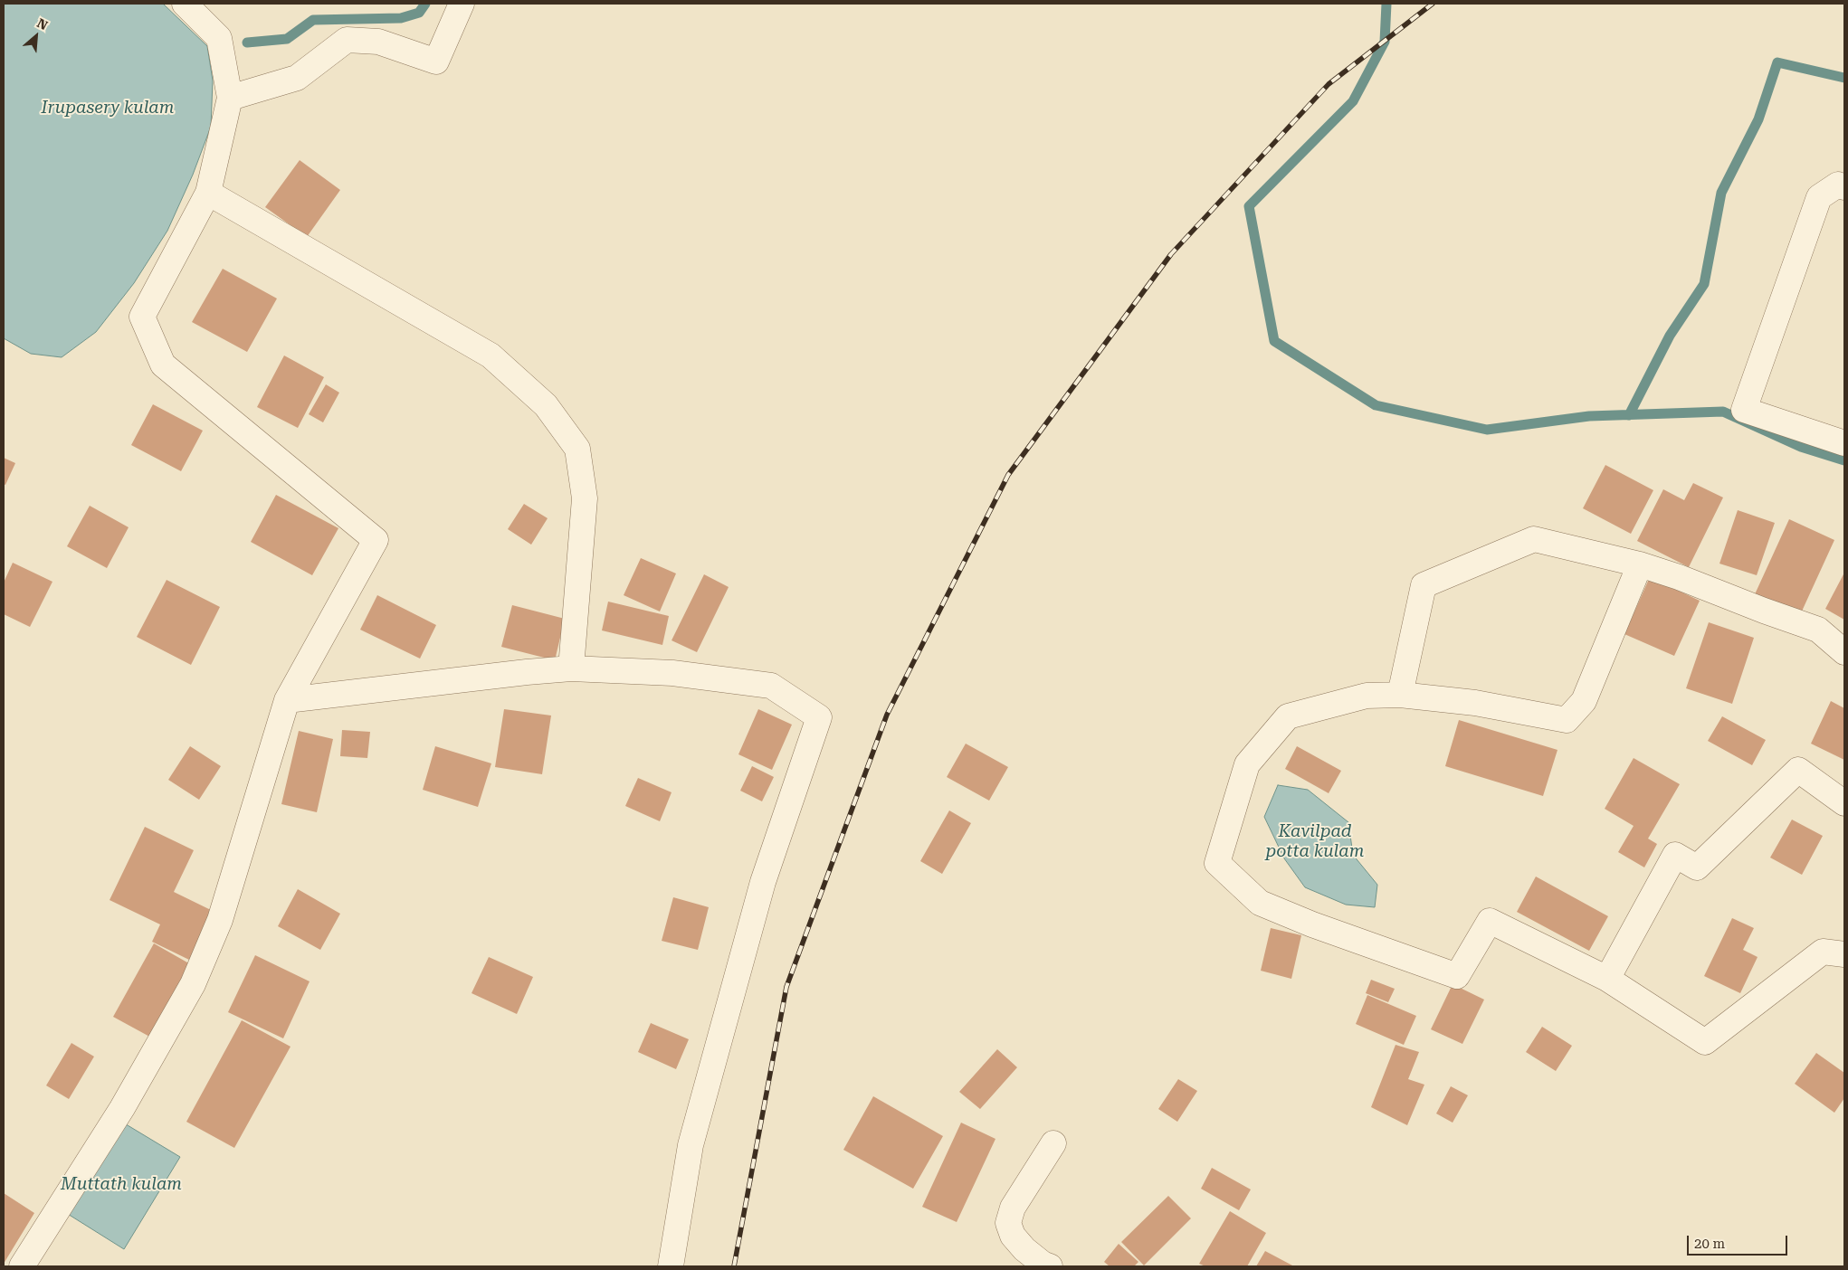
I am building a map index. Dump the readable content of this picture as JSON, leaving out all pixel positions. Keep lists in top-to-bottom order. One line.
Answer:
{"water":["Irupasery kulam","Kavilpad potta kulam","Muttath kulam"],"scale_bar":"20 m","north":"top right"}
